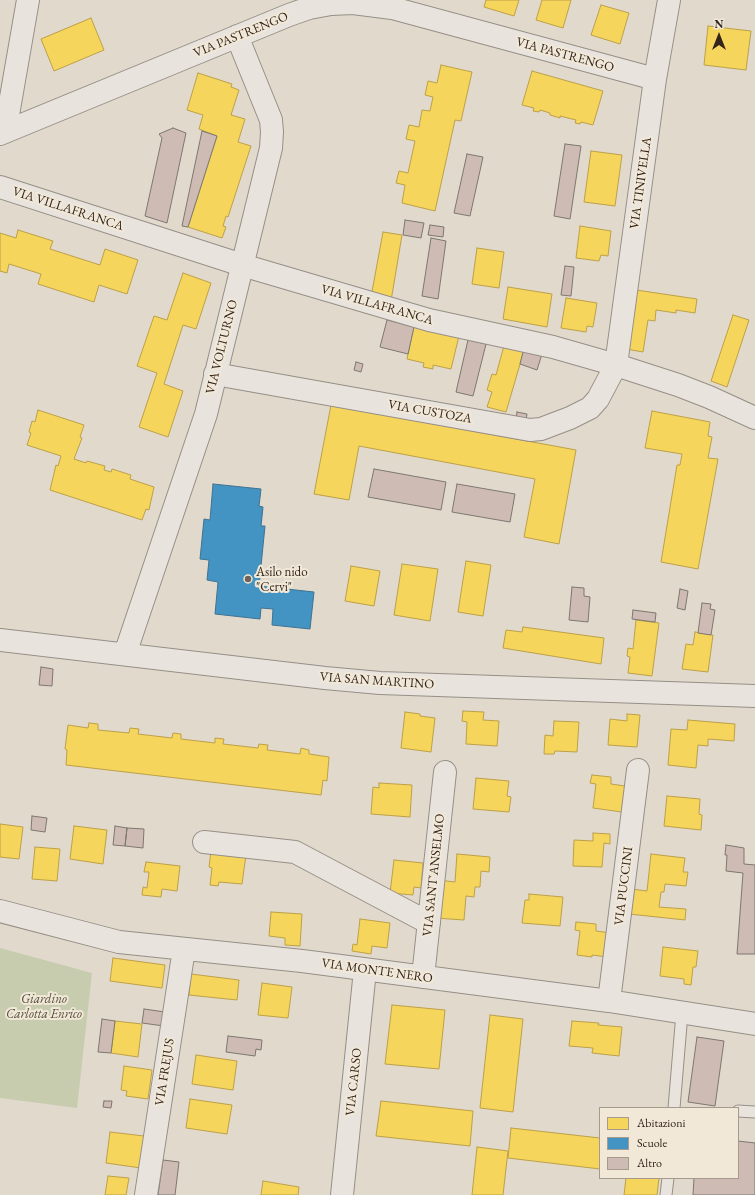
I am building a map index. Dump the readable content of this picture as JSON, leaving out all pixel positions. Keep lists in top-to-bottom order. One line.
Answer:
{"streets":{"street":["VIA PASTRENGO","VIA TINIVELLA","VIA VILLAFRANCA","VIA VOLTURNO","VIA CUSTOZA","VIA SAN MARTINO","VIA SANT'ANSELMO","VIA PUCCINI","VIA MONTE NERO","VIA FREJUS","VIA CARSO"]},"crossings":[["VIA PASTRENGO","VIA TINIVELLA"],["VIA PASTRENGO","VIA VOLTURNO"],["VIA TINIVELLA","VIA VILLAFRANCA"],["VIA TINIVELLA","VIA CUSTOZA"],["VIA VILLAFRANCA","VIA VOLTURNO"],["VIA VILLAFRANCA","VIA CUSTOZA"],["VIA VOLTURNO","VIA CUSTOZA"],["VIA VOLTURNO","VIA SAN MARTINO"],["VIA SANT'ANSELMO","VIA MONTE NERO"],["VIA PUCCINI","VIA MONTE NERO"],["VIA MONTE NERO","VIA FREJUS"],["VIA MONTE NERO","VIA CARSO"]],"parks":["Giardino Carlotta Enrico"],"places":["Asilo nido \"Cervi\""],"legend":["Abitazioni","Scuole","Altro"],"north":"top"}
